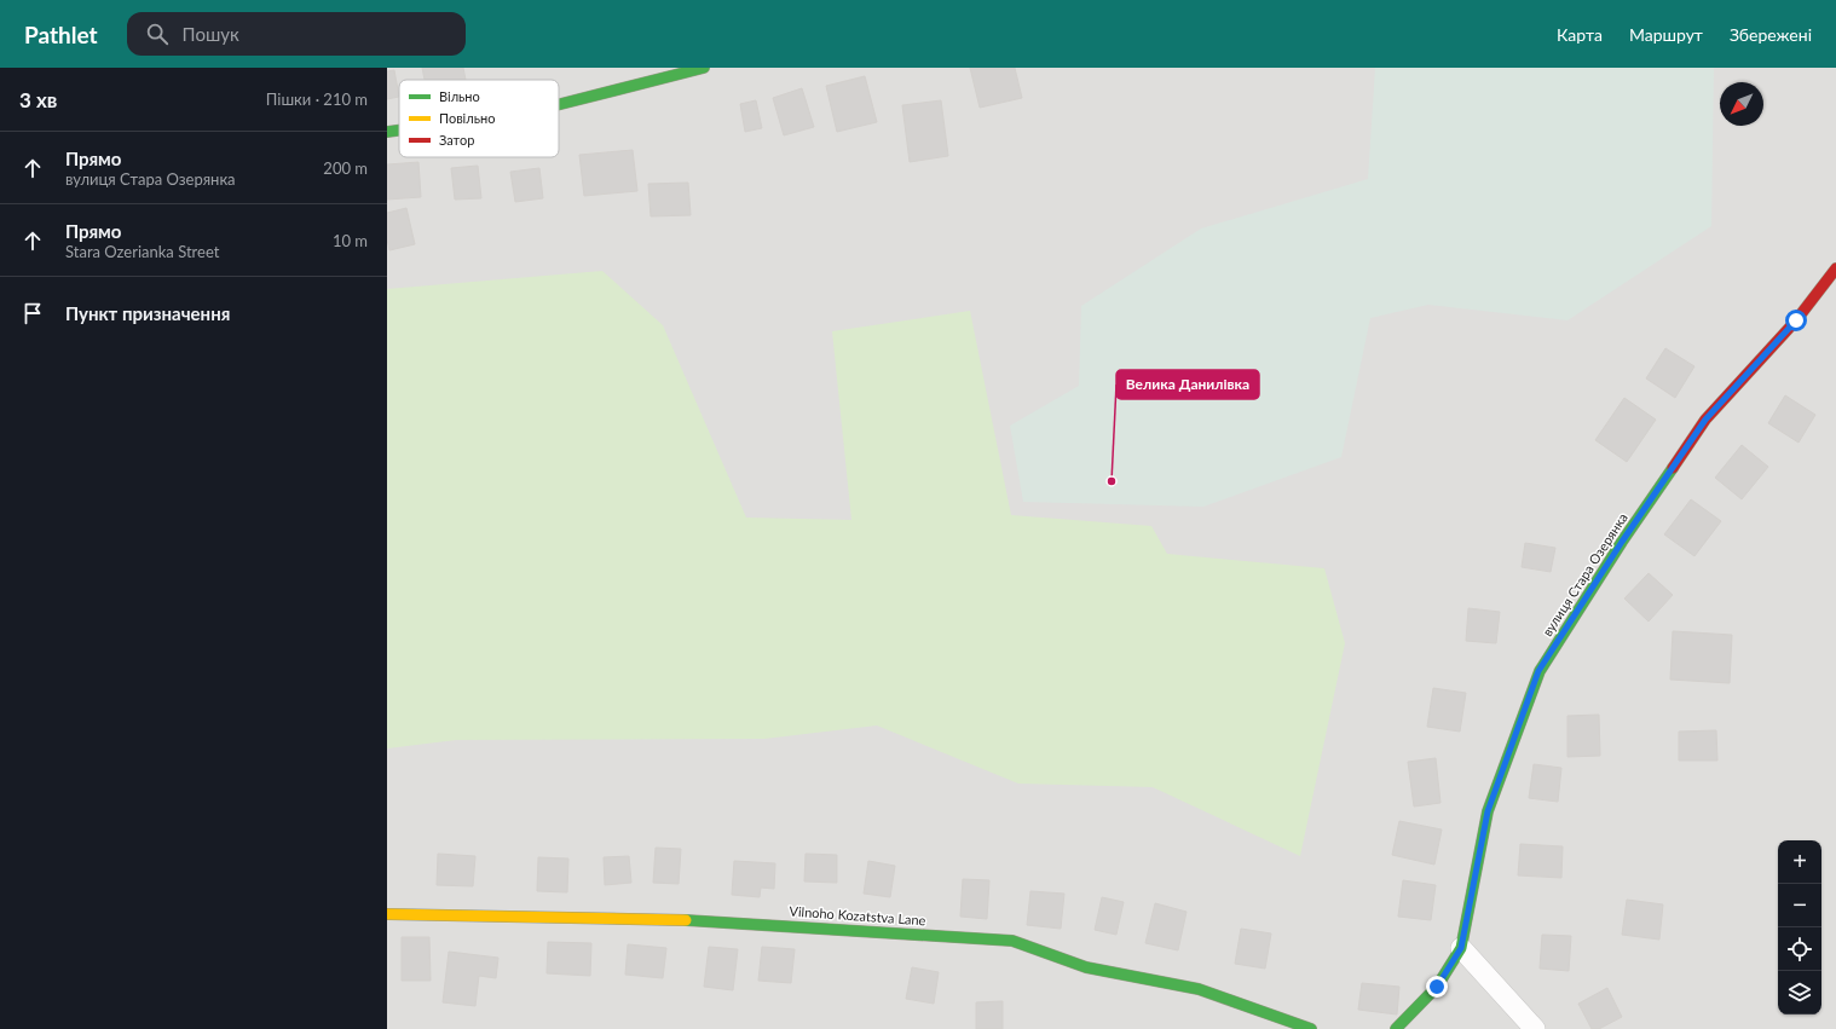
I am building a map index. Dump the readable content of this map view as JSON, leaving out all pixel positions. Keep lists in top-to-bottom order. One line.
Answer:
{"streets":{"street":["вулиця Стара Озерянка","Vilnoho Kozatstva Lane"]},"places":["Велика Данилівка"],"legend":["Вільно","Повільно","Затор"],"north":"bottom left","page":{"header":"Pathlet","search":"Пошук","nav":["Карта","Маршрут","Збережені"],"heading":["3 хв","Пішки · 210 m"],"list":[["Прямо","вулиця Стара Озерянка","200 m"],["Прямо","Stara Ozerianka Street","10 m"],"Пункт призначення"],"map_buttons":["+","−"]}}
